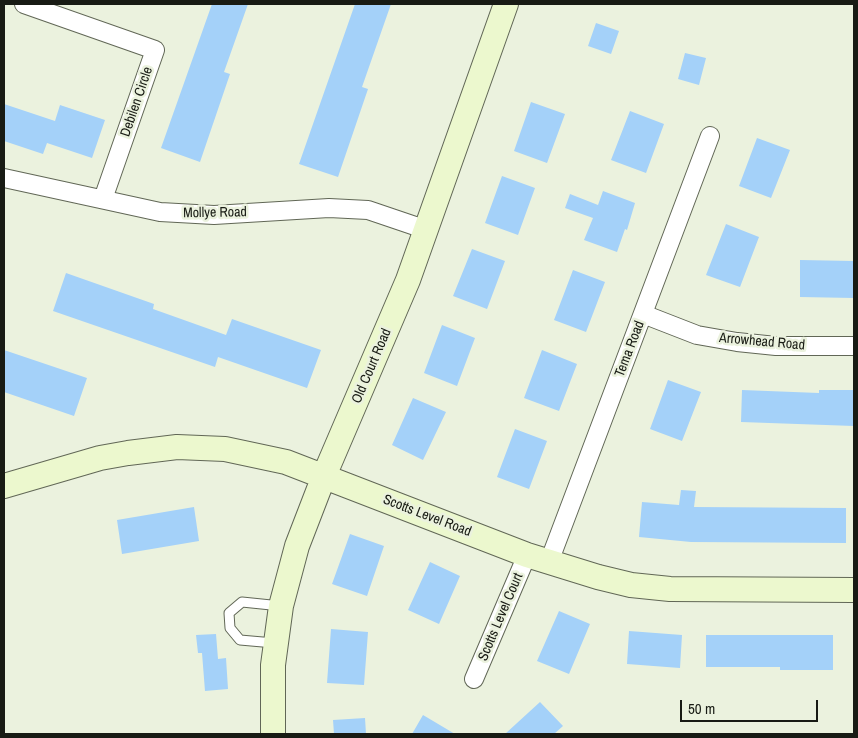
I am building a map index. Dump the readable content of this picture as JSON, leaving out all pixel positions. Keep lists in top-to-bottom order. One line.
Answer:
{"streets":{"main road":["Old Court Road","Scotts Level Road"],"street":["Debilen Circle","Mollye Road","Arrowhead Road","Tema Road","Scotts Level Court"]},"crossings":[["Debilen Circle","Mollye Road"],["Mollye Road","Old Court Road"],["Arrowhead Road","Tema Road"],["Tema Road","Scotts Level Road"],["Tema Road","Scotts Level Court"],["Old Court Road","Scotts Level Road"],["Scotts Level Road","Scotts Level Court"]],"scale_bar":"50 m"}
